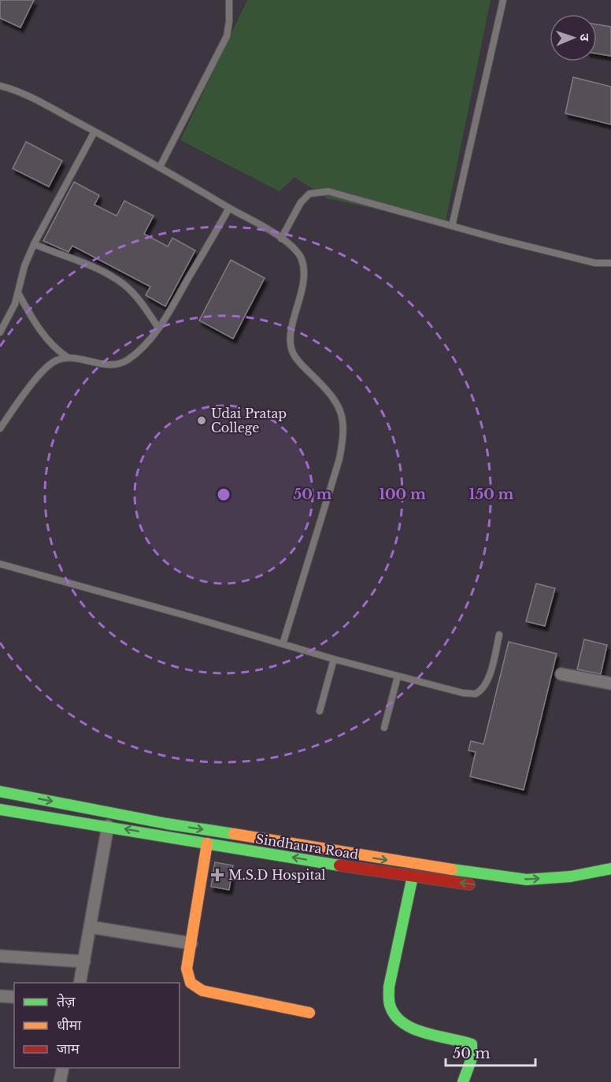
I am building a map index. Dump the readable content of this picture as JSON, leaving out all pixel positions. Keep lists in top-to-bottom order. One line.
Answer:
{"streets":{"street":["Sindhaura Road"]},"places":{"other":["Udai Pratap College"],"health":["M.S.D Hospital"]},"legend":["तेज़","धीमा","जाम"],"scale_bar":"50 m","north":"right","rings":["50 m","100 m","150 m"]}
